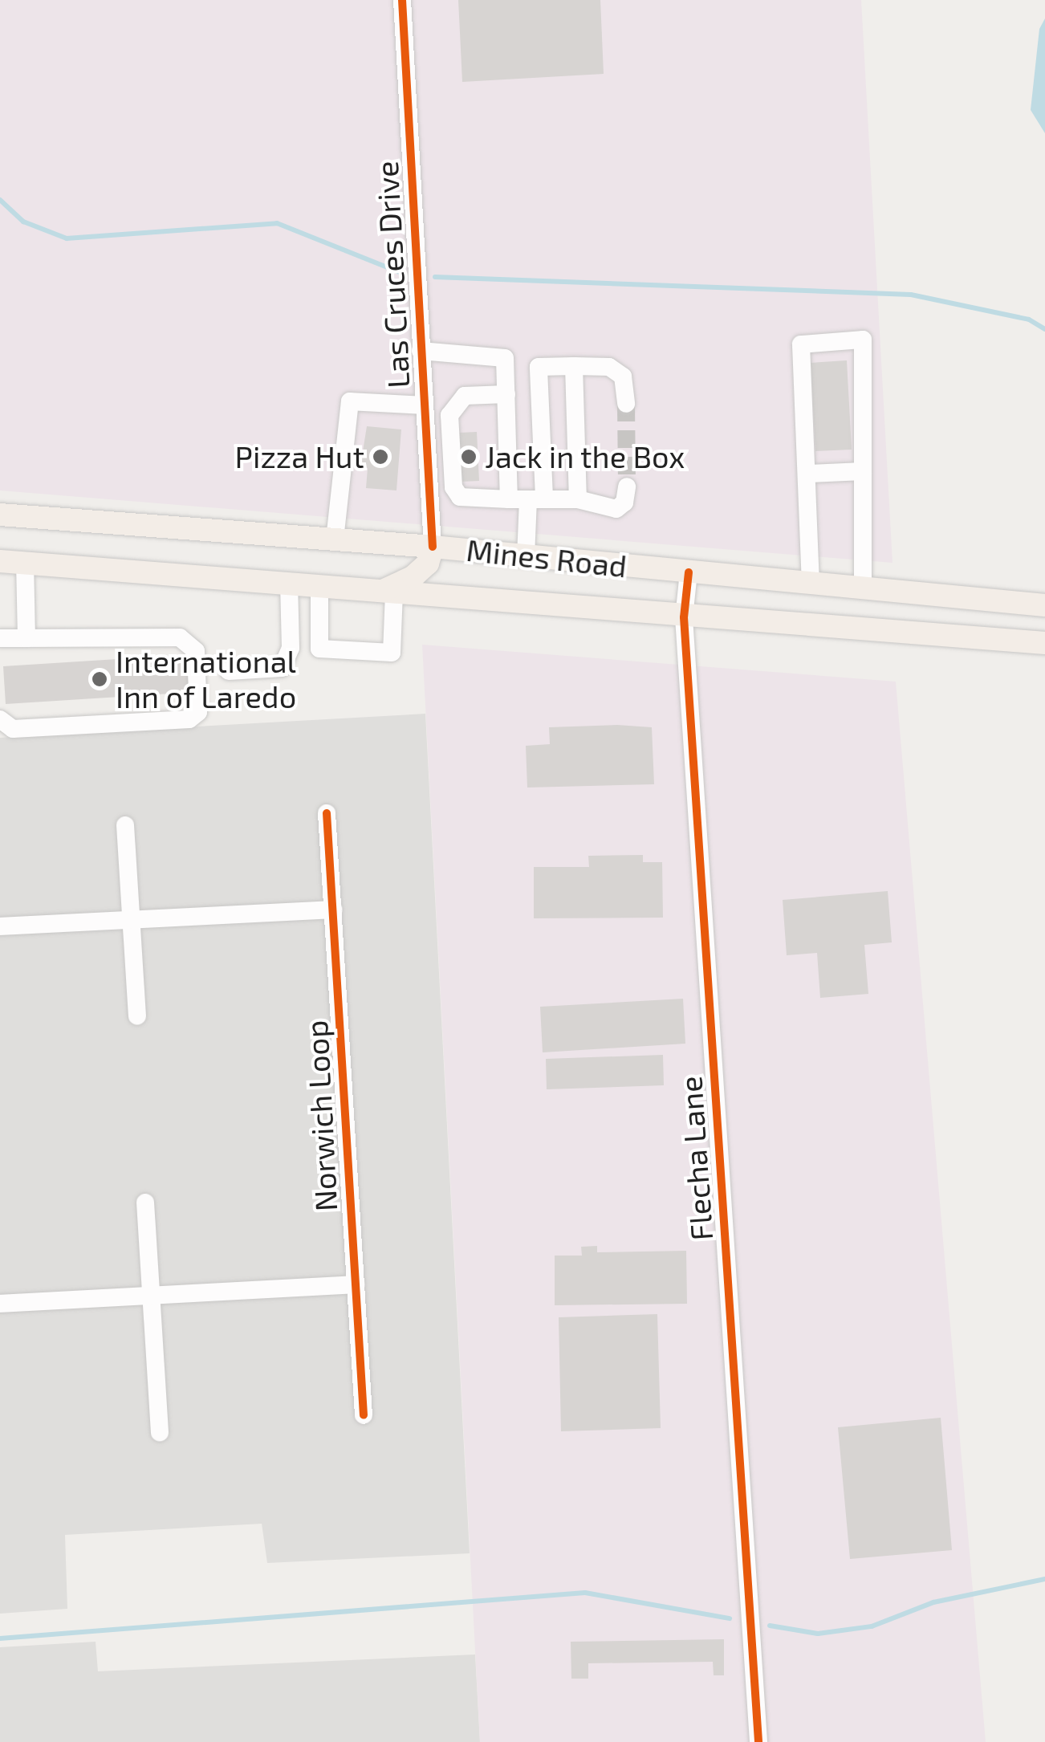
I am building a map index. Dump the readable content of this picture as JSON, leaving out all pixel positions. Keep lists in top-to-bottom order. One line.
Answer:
{"streets":{"main road":["Mines Road"],"street":["Las Cruces Drive","Norwich Loop","Flecha Lane"]},"crossings":[["Las Cruces Drive","Mines Road"],["Mines Road","Flecha Lane"]],"places":["Pizza Hut","Jack in the Box","International Inn of Laredo"]}
